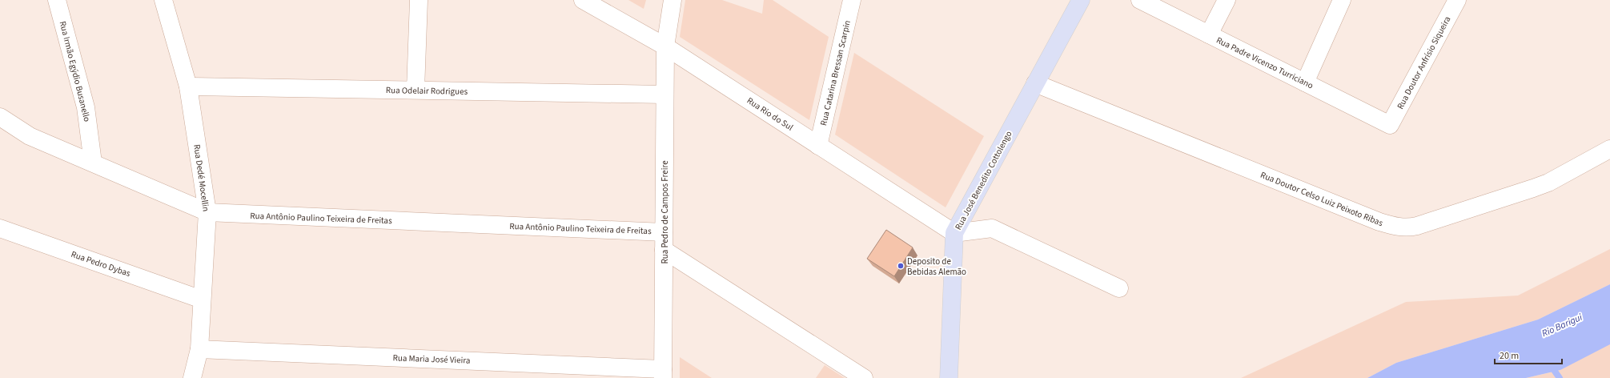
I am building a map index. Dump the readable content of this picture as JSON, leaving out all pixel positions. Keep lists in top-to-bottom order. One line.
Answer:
{"streets":{"main road":["Rua José Benedito Cottolengo"],"street":["Rua Padre Vicenzo Turriciano","Rua Doutor Anfrísio Siqueira","Rua Irmão Egýdio Busanello","Rua Catarina Bressan Scarpin","Rua Odelair Rodrigues","Rua Rio do Sul","Rua Dedé Mocellin","Rua Doutor Celso Luiz Peixoto Ribas","Rua Pedro de Campos Freire","Rua Antônio Paulino Teixeira de Freitas","Rua Pedro Dybas","Rua Maria José Vieira"]},"crossings":[["Rua Padre Vicenzo Turriciano","Rua Doutor Anfrísio Siqueira"],["Rua Irmão Egýdio Busanello","Rua Antônio Paulino Teixeira de Freitas"],["Rua Catarina Bressan Scarpin","Rua Rio do Sul"],["Rua Odelair Rodrigues","Rua Dedé Mocellin"],["Rua Odelair Rodrigues","Rua Pedro de Campos Freire"],["Rua Rio do Sul","Rua José Benedito Cottolengo"],["Rua Rio do Sul","Rua Pedro de Campos Freire"],["Rua Dedé Mocellin","Rua Antônio Paulino Teixeira de Freitas"],["Rua Dedé Mocellin","Rua Pedro Dybas"],["Rua Dedé Mocellin","Rua Maria José Vieira"],["Rua José Benedito Cottolengo","Rua Doutor Celso Luiz Peixoto Ribas"],["Rua Pedro de Campos Freire","Rua Antônio Paulino Teixeira de Freitas"],["Rua Pedro de Campos Freire","Rua Maria José Vieira"]],"water":["Rio Barigui"],"places":["Deposito de Bebidas Alemão"],"scale_bar":"20 m"}
